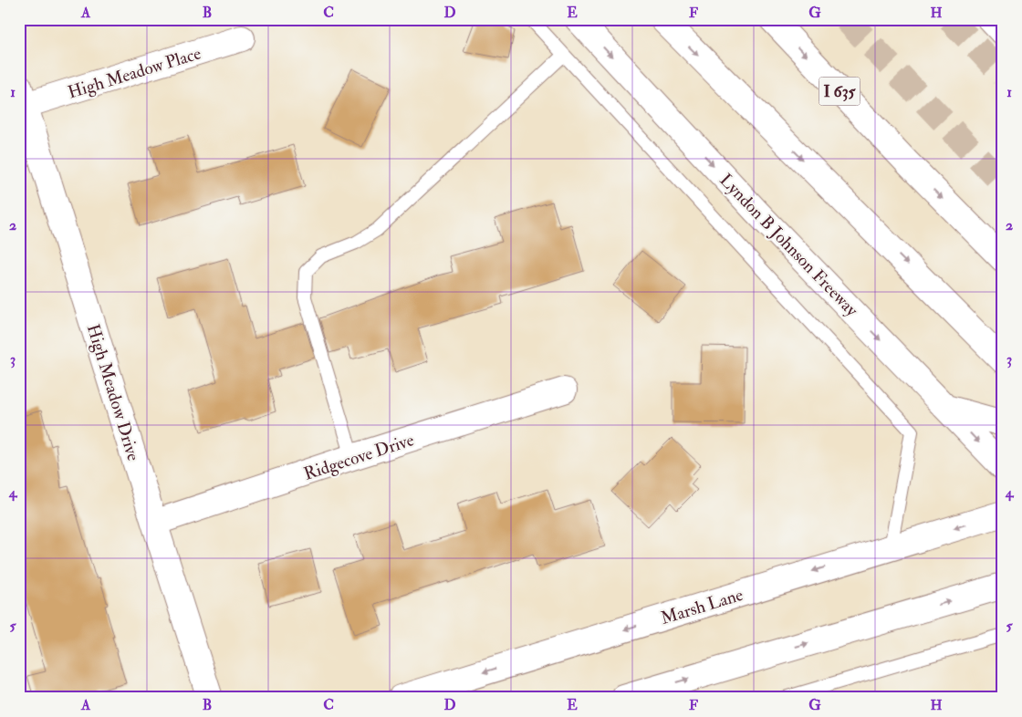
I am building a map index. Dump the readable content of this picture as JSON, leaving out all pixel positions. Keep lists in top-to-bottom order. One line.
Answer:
{"streets":{"main road":["High Meadow Place","I 635","Lyndon B Johnson Freeway","High Meadow Drive","Ridgecove Drive","Marsh Lane"]},"crossings":[["High Meadow Place","High Meadow Drive"],["High Meadow Drive","Ridgecove Drive"]],"grid":{"columns":["A","B","C","D","E","F","G","H"],"rows":["1","2","3","4","5"]}}
